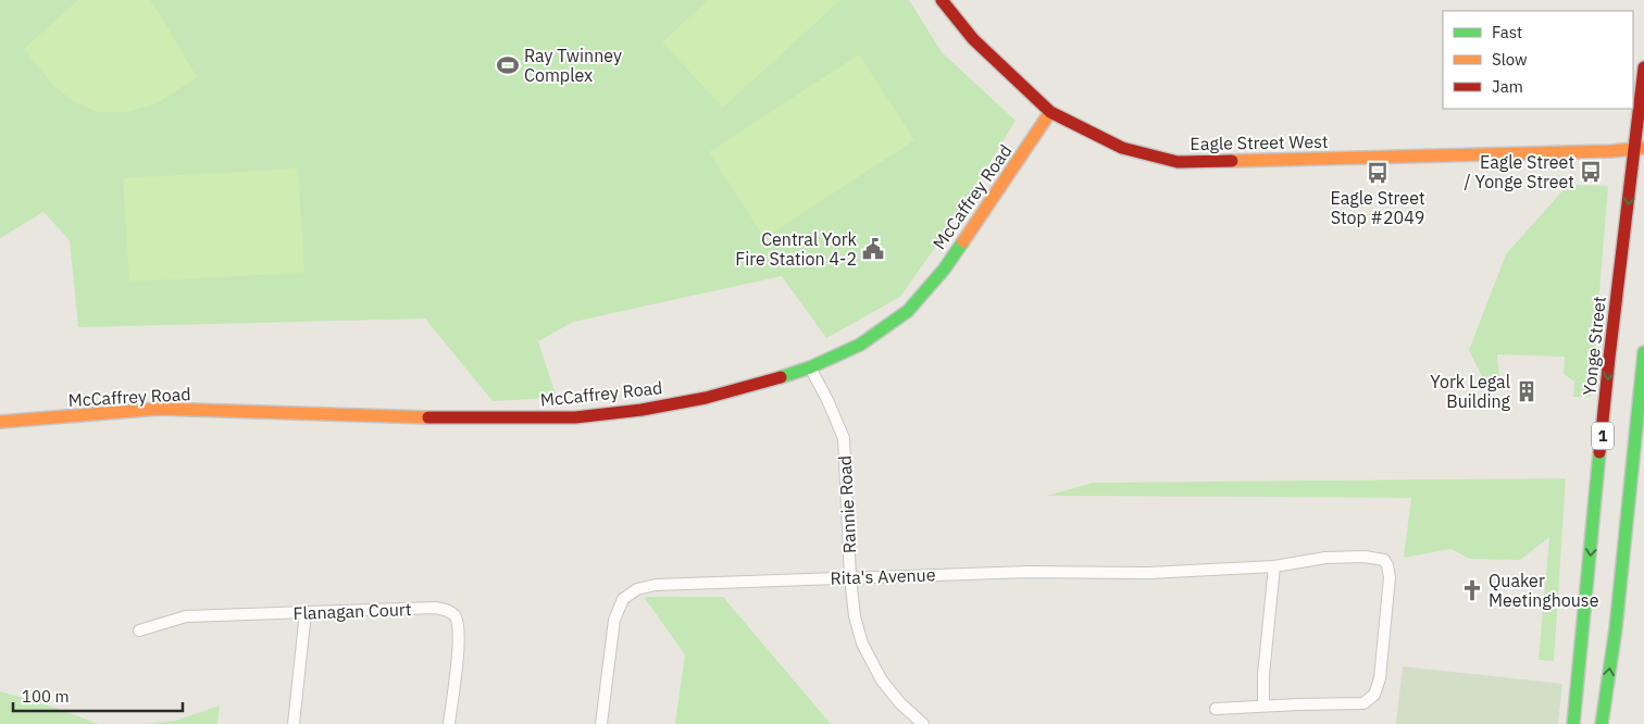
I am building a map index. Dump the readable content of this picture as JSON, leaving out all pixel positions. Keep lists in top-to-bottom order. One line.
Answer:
{"streets":{"main road":["Eagle Street West","McCaffrey Road","Yonge Street","1"],"street":["Rannie Road","Rita's Avenue","Flanagan Court"]},"crossings":[["Eagle Street West","McCaffrey Road"],["Eagle Street West","Yonge Street"],["McCaffrey Road","Rannie Road"],["Rannie Road","Rita's Avenue"]],"places":{"sports":["Ray Twinney Complex"],"bus stop":["Eagle Street / Yonge Street","Eagle Street Stop #2049"],"public building":["Central York Fire Station 4-2"],"building":["York Legal Building"],"church":["Quaker Meetinghouse"]},"legend":["Fast","Slow","Jam"],"scale_bar":"100 m"}
